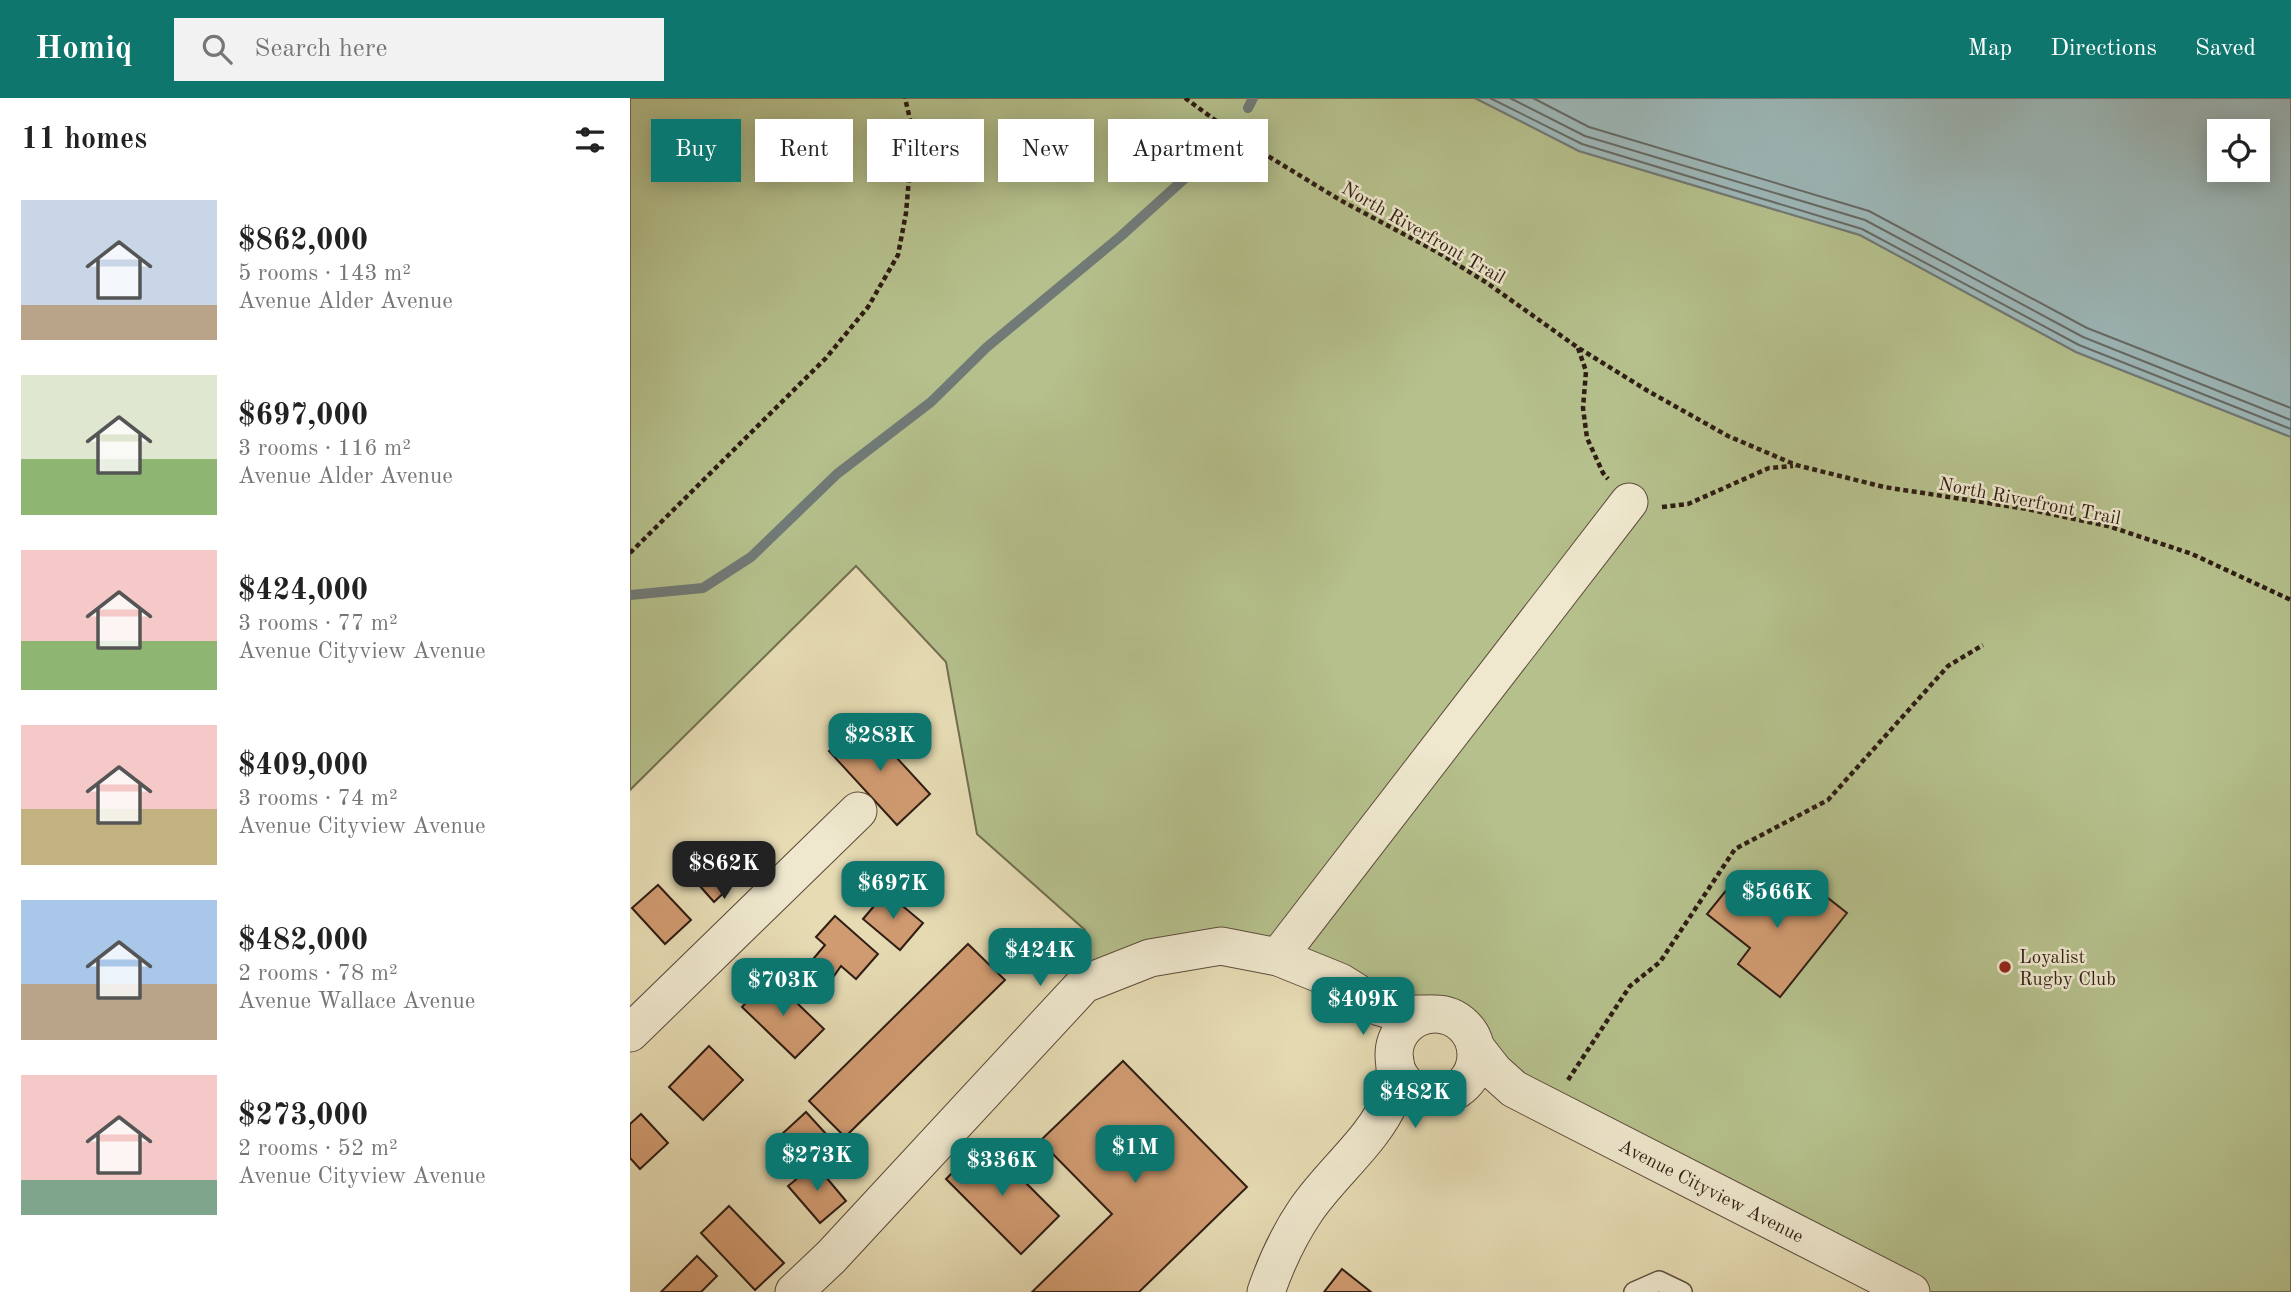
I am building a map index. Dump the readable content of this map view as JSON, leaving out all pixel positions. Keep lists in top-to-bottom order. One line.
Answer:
{"streets":{"street":["Avenue Cityview Avenue"],"path":["North Riverfront Trail"]},"places":["Loyalist Rugby Club"],"page":{"header":"Homiq","search":"Search here","nav":["Map","Directions","Saved"],"heading":"11 homes","chip":["Buy","Rent","Filters","New","Apartment"],"list":[{"name":"$862,000","note":"5 rooms · 143 m² · Avenue Alder Avenue"},{"name":"$697,000","note":"3 rooms · 116 m² · Avenue Alder Avenue"},{"name":"$424,000","note":"3 rooms · 77 m² · Avenue Cityview Avenue"},{"name":"$409,000","note":"3 rooms · 74 m² · Avenue Cityview Avenue"},{"name":"$482,000","note":"2 rooms · 78 m² · Avenue Wallace Avenue"},{"name":"$273,000","note":"2 rooms · 52 m² · Avenue Cityview Avenue"}],"price":["$283K","$862K","$697K","$566K","$424K","$703K","$409K","$482K","$1M","$273K","$336K"]}}
